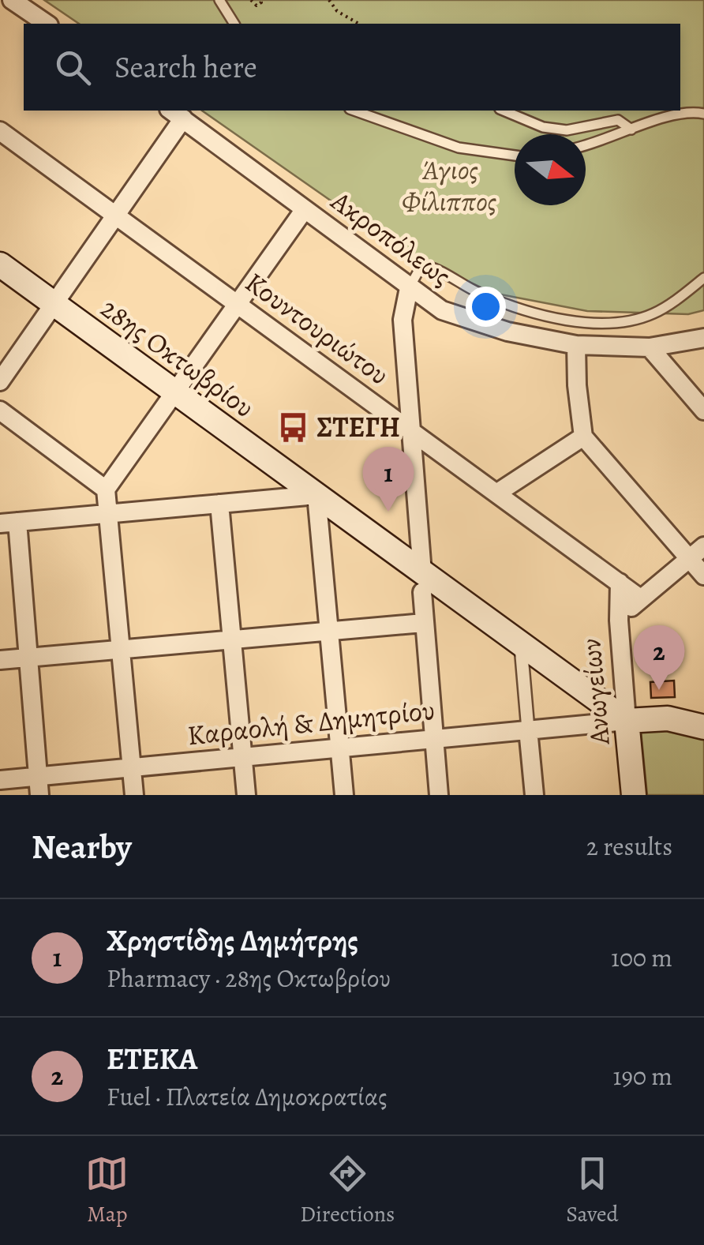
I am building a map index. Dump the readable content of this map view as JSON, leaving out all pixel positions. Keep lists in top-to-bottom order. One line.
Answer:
{"streets":{"main road":["28ης Οκτωβρίου","Ανωγείων"],"street":["Ακροπόλεως","Κουντουριώτου","Καραολή & Δημητρίου"]},"crossings":[["Κουντουριώτου","Ανωγείων"],["28ης Οκτωβρίου","Ανωγείων"],["28ης Οκτωβρίου","Καραολή & Δημητρίου"],["Ανωγείων","Καραολή & Δημητρίου"]],"parks":["Άγιος Φίλιππος"],"places":{"bus stop":["ΣΤΕΓΗ"]},"north":"right","page":{"search":"Search here","pins":["1","2"],"heading":["Nearby","2 results"],"list":[{"mark":"1","name":"Χρηστίδης Δημήτρης","note":"Pharmacy · 28ης Οκτωβρίου","value":"100 m"},{"mark":"2","name":"ΕΤΕΚΑ","note":"Fuel · Πλατεία Δημοκρατίας","value":"190 m"}],"nav":["Map","Directions","Saved"]}}
